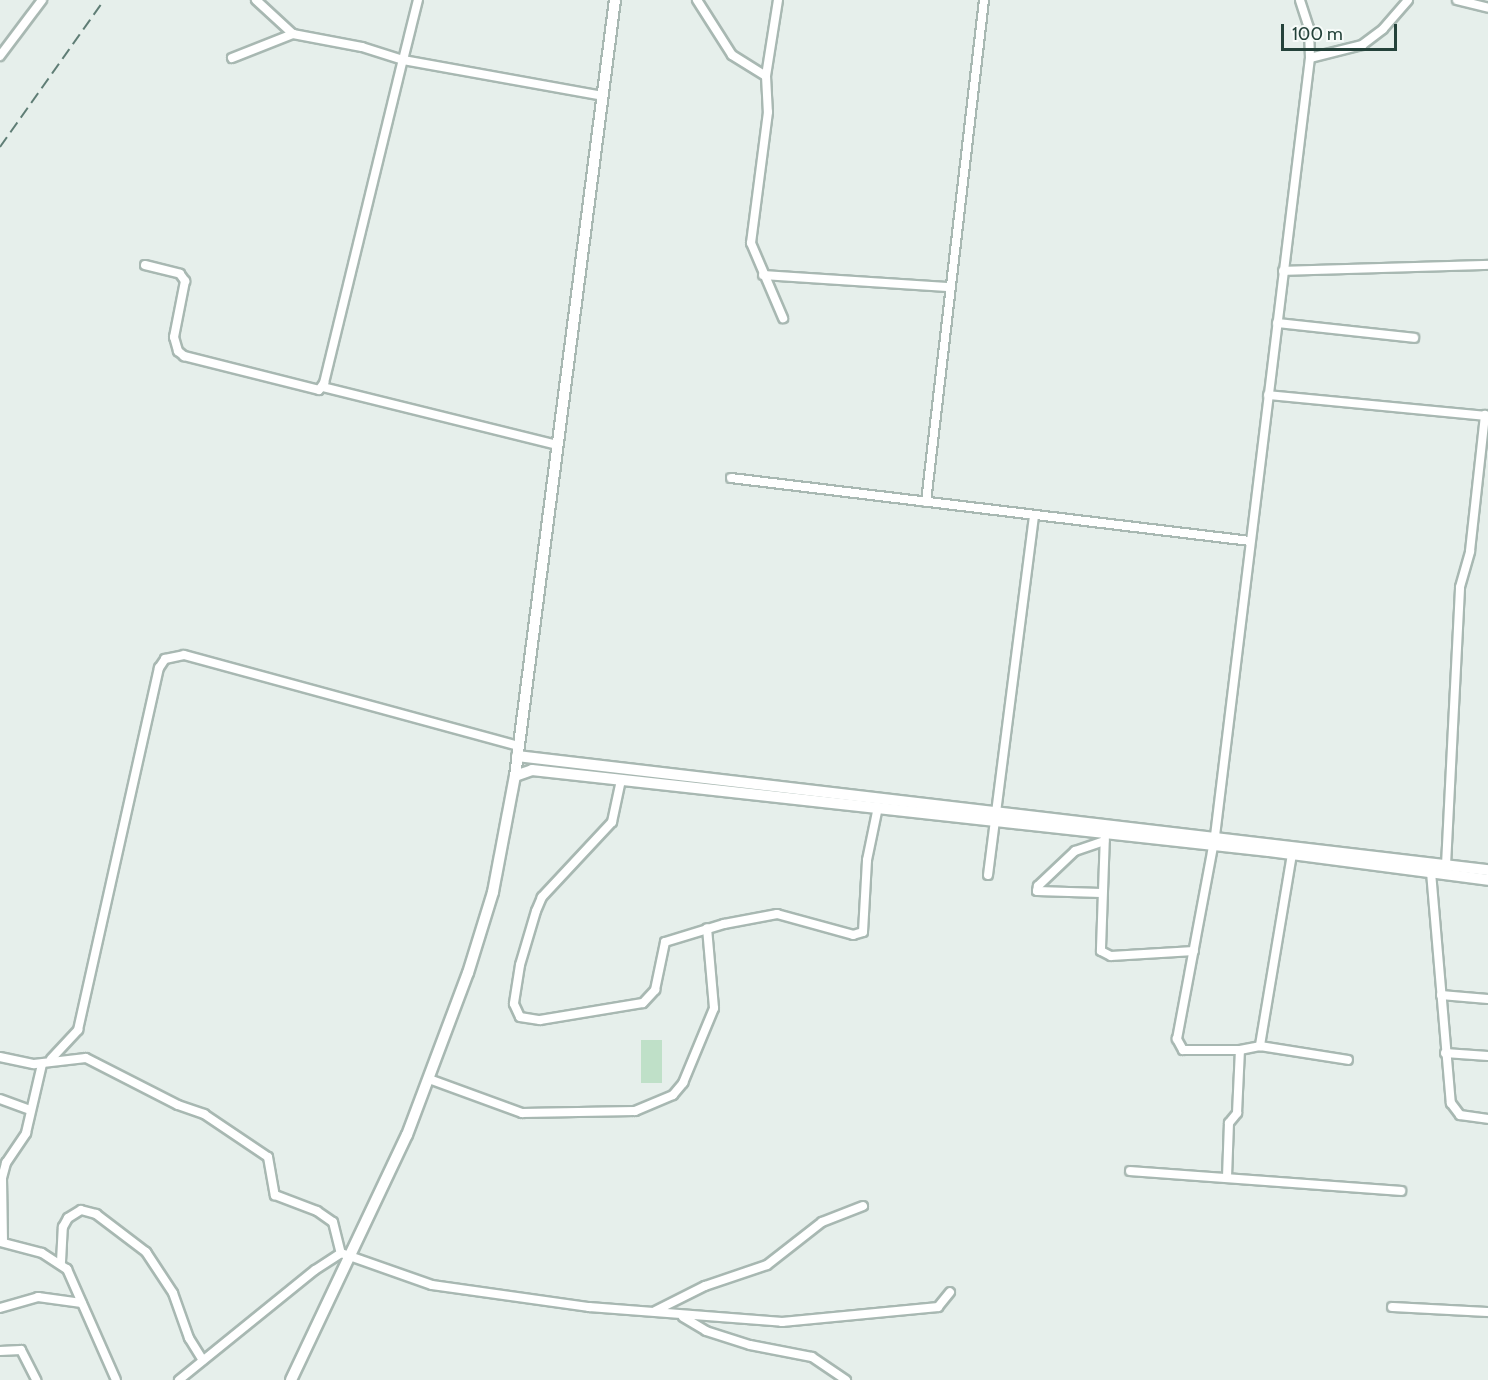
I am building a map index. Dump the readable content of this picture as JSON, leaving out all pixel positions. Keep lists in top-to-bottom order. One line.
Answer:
{"scale_bar":"100 m"}
